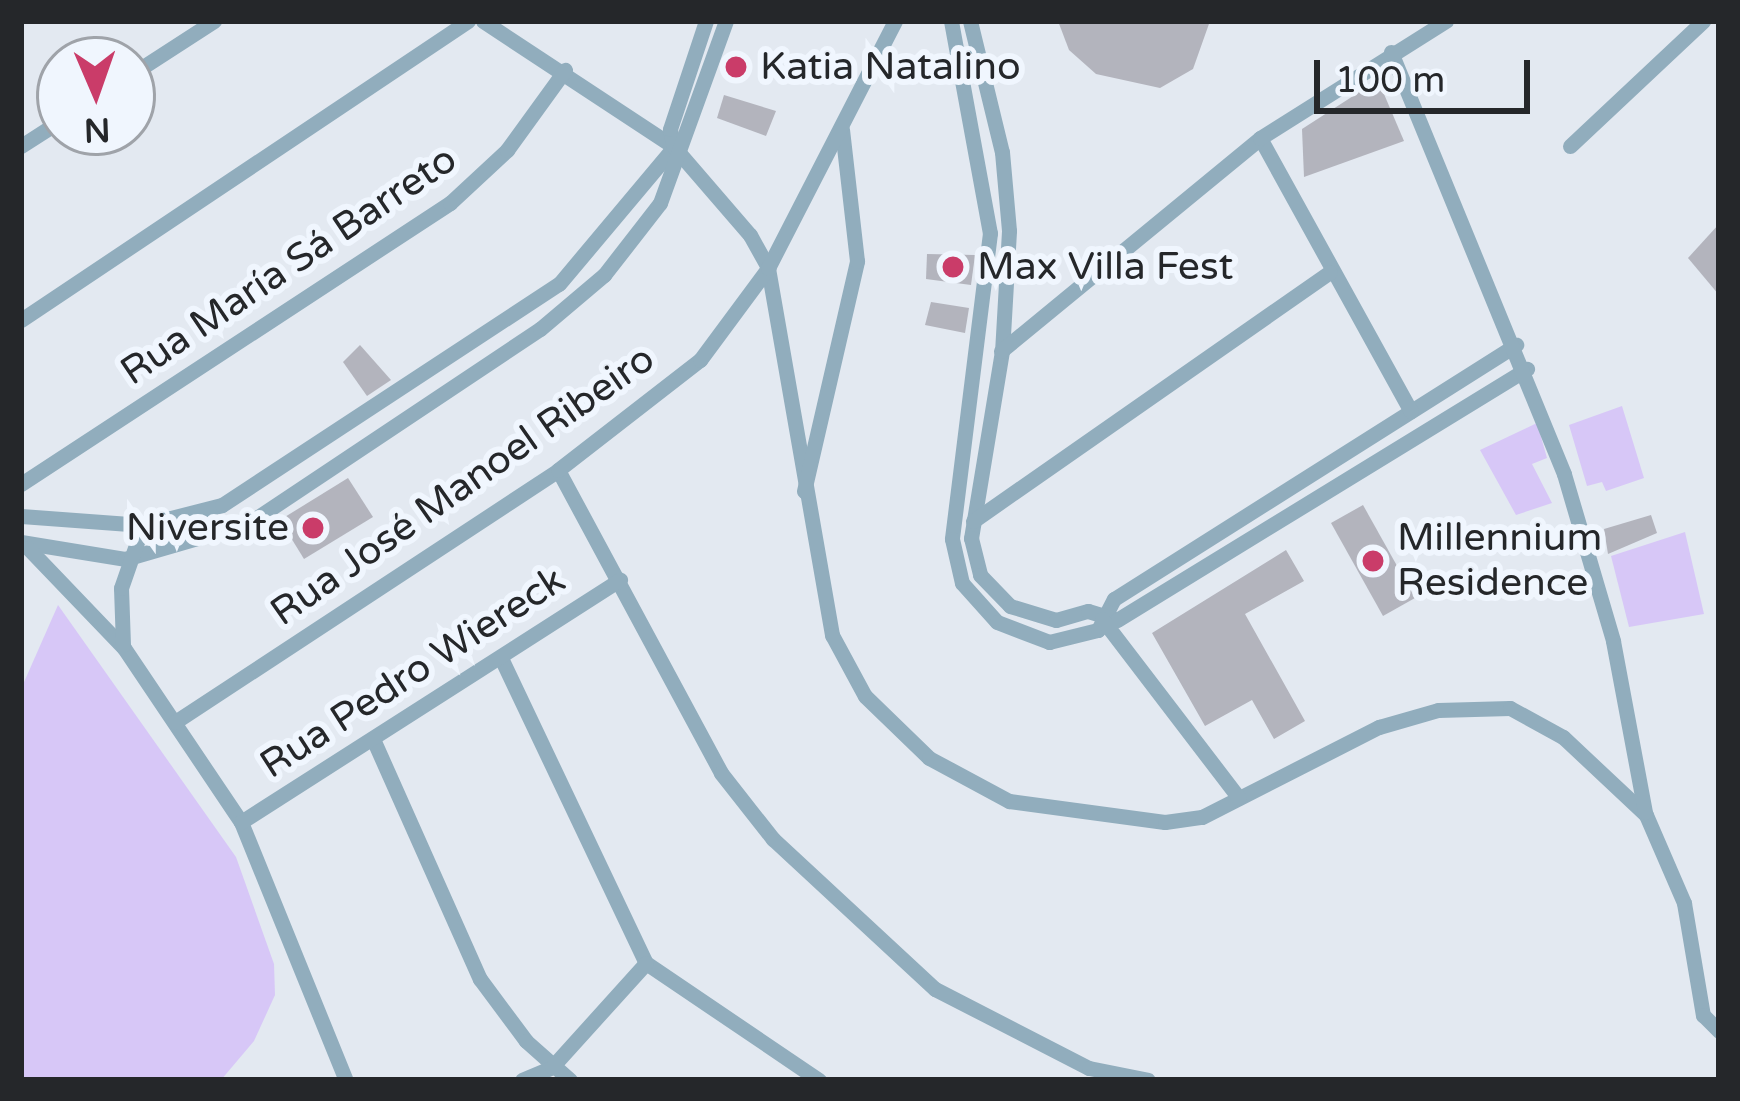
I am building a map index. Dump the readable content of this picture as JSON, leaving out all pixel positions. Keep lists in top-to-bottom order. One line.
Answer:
{"streets":{"street":["Rua María Sá Barreto","Rua José Manoel Ribeiro","Rua Pedro Wiereck"]},"places":["Katia Natalino","Max Villa Fest","Niversite","Millennium Residence"],"scale_bar":"100 m","north":"bottom"}
